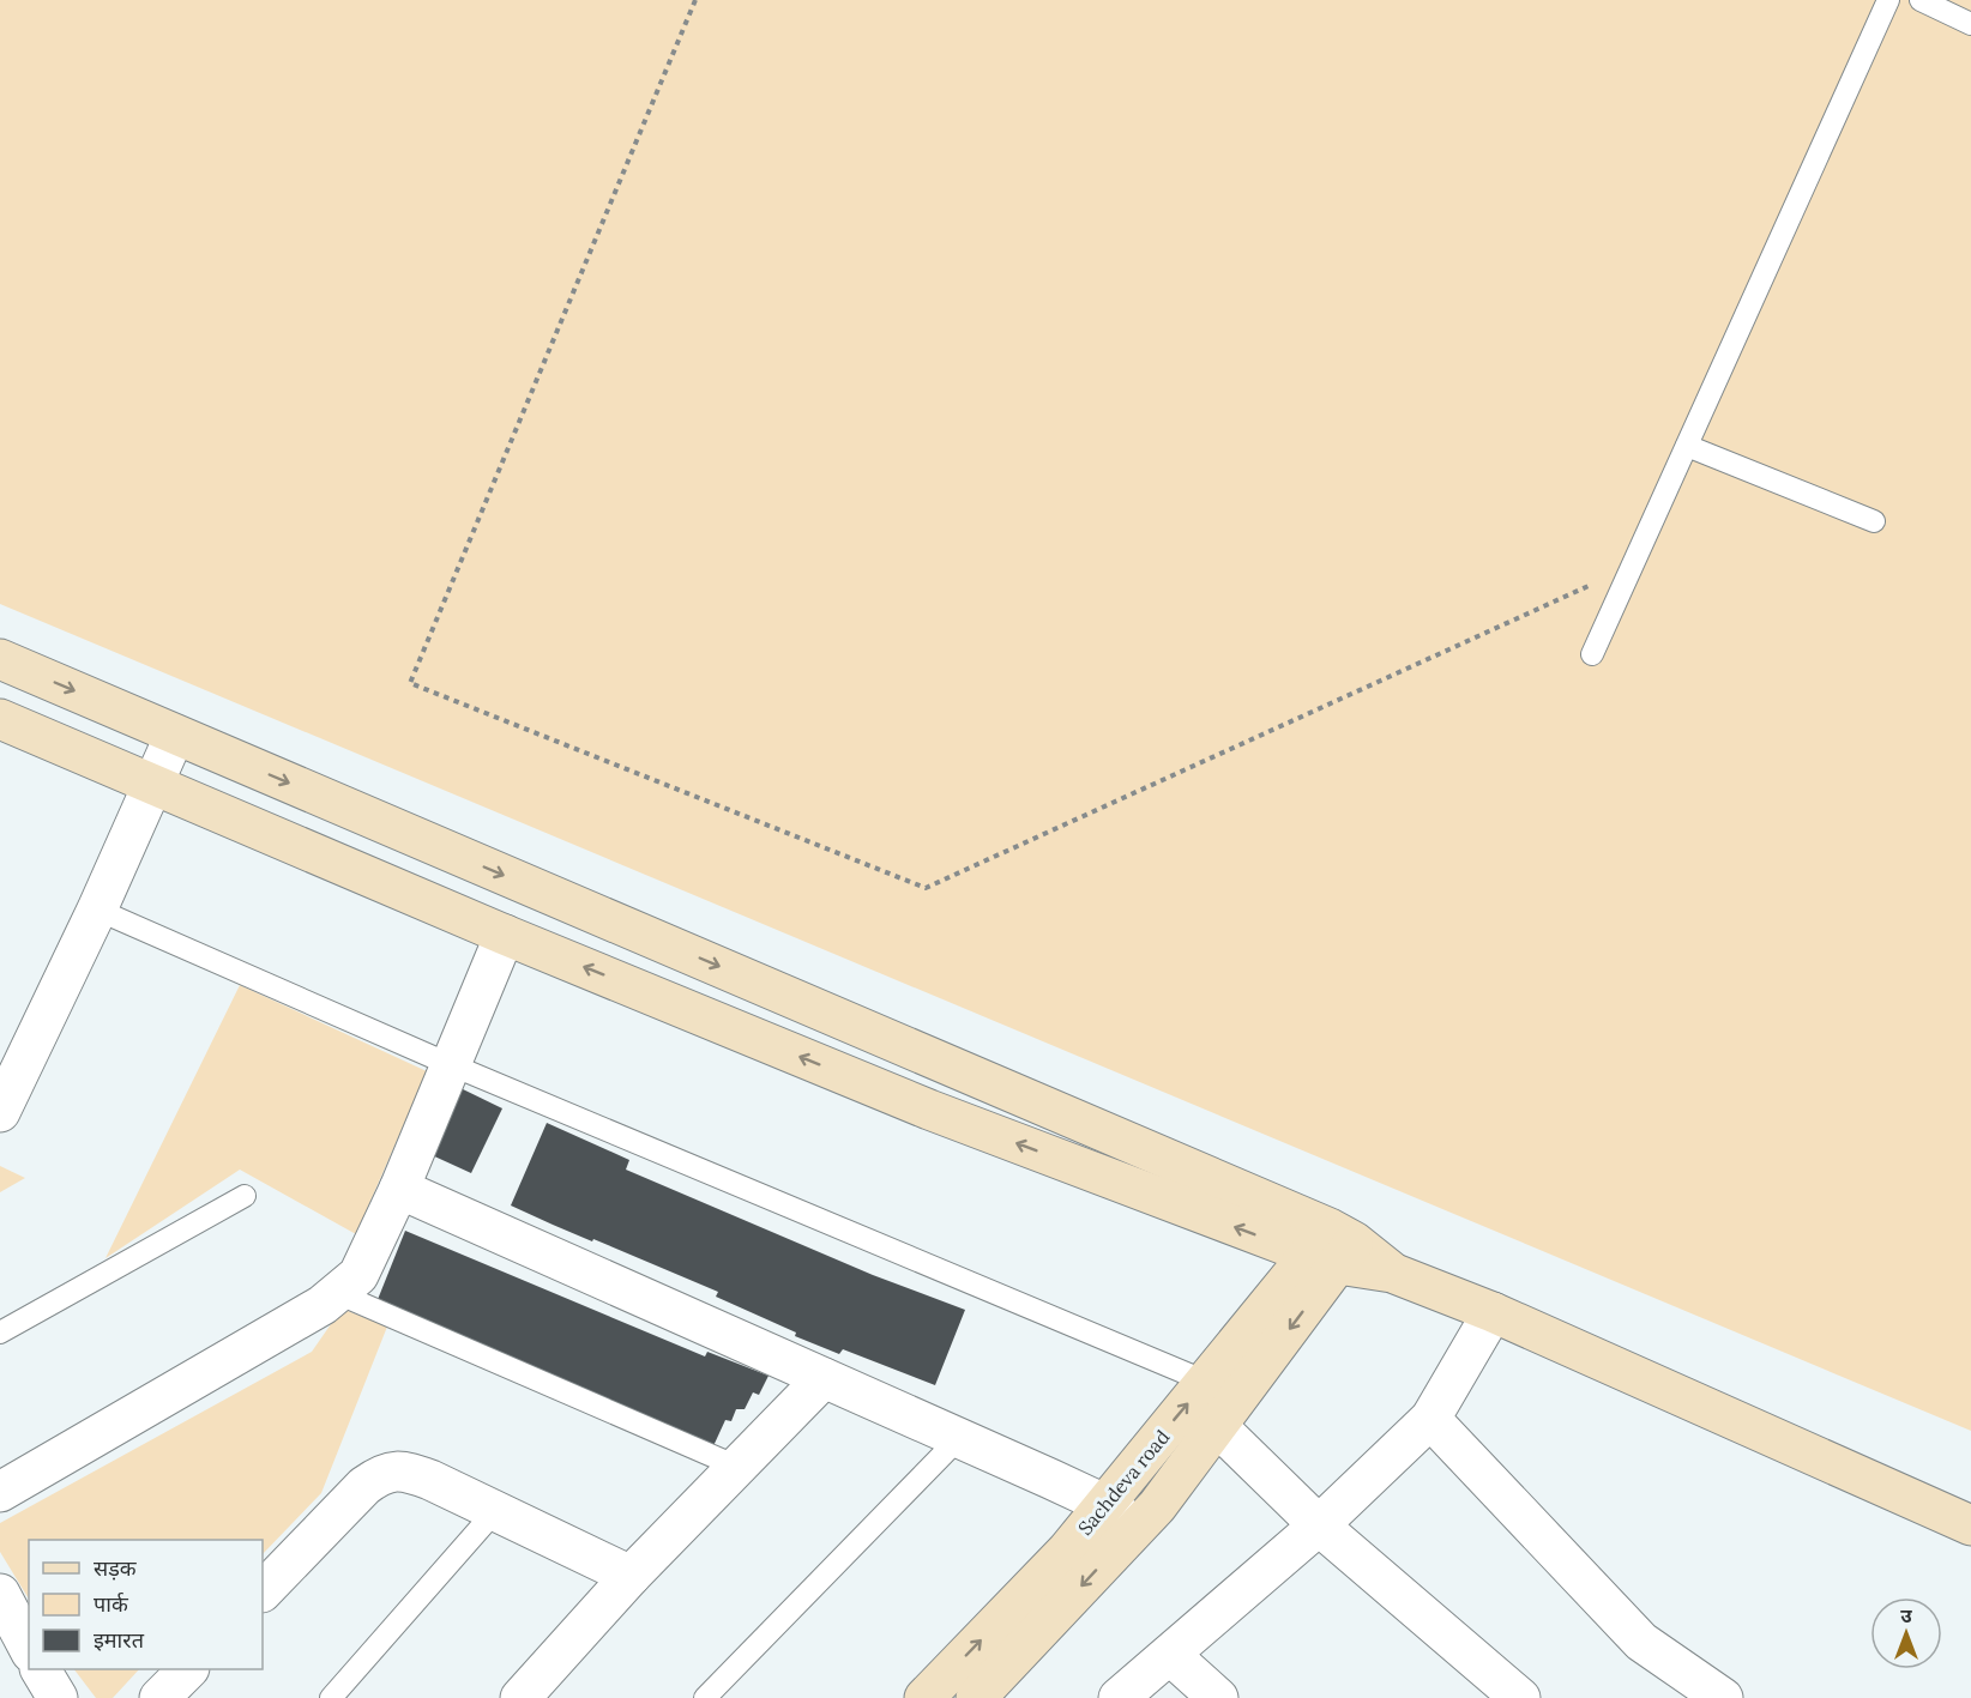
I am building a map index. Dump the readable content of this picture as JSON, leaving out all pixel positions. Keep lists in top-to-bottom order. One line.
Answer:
{"streets":{"street":["Sachdeva road"]},"legend":["सड़क","पार्क","इमारत"],"north":"top"}
